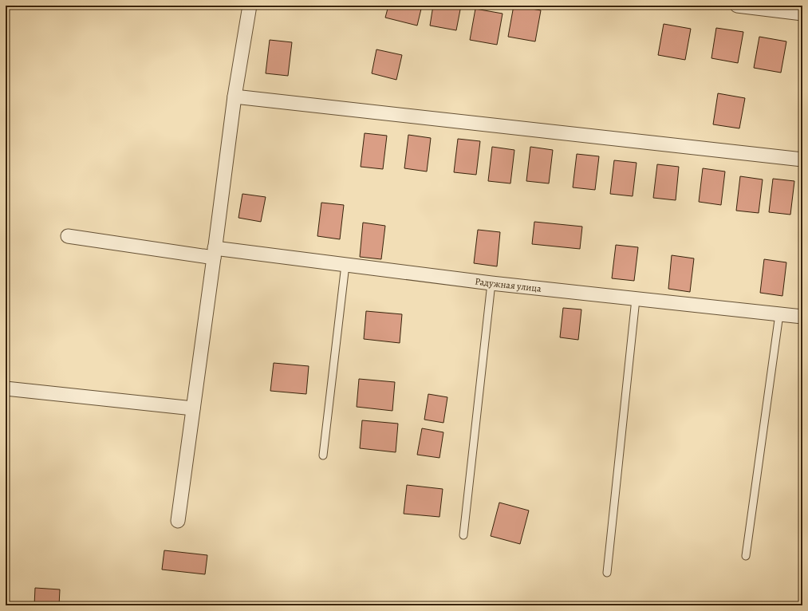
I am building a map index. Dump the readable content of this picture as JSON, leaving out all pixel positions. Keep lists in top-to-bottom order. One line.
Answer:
{"streets":{"street":["Радужная улица"]}}
